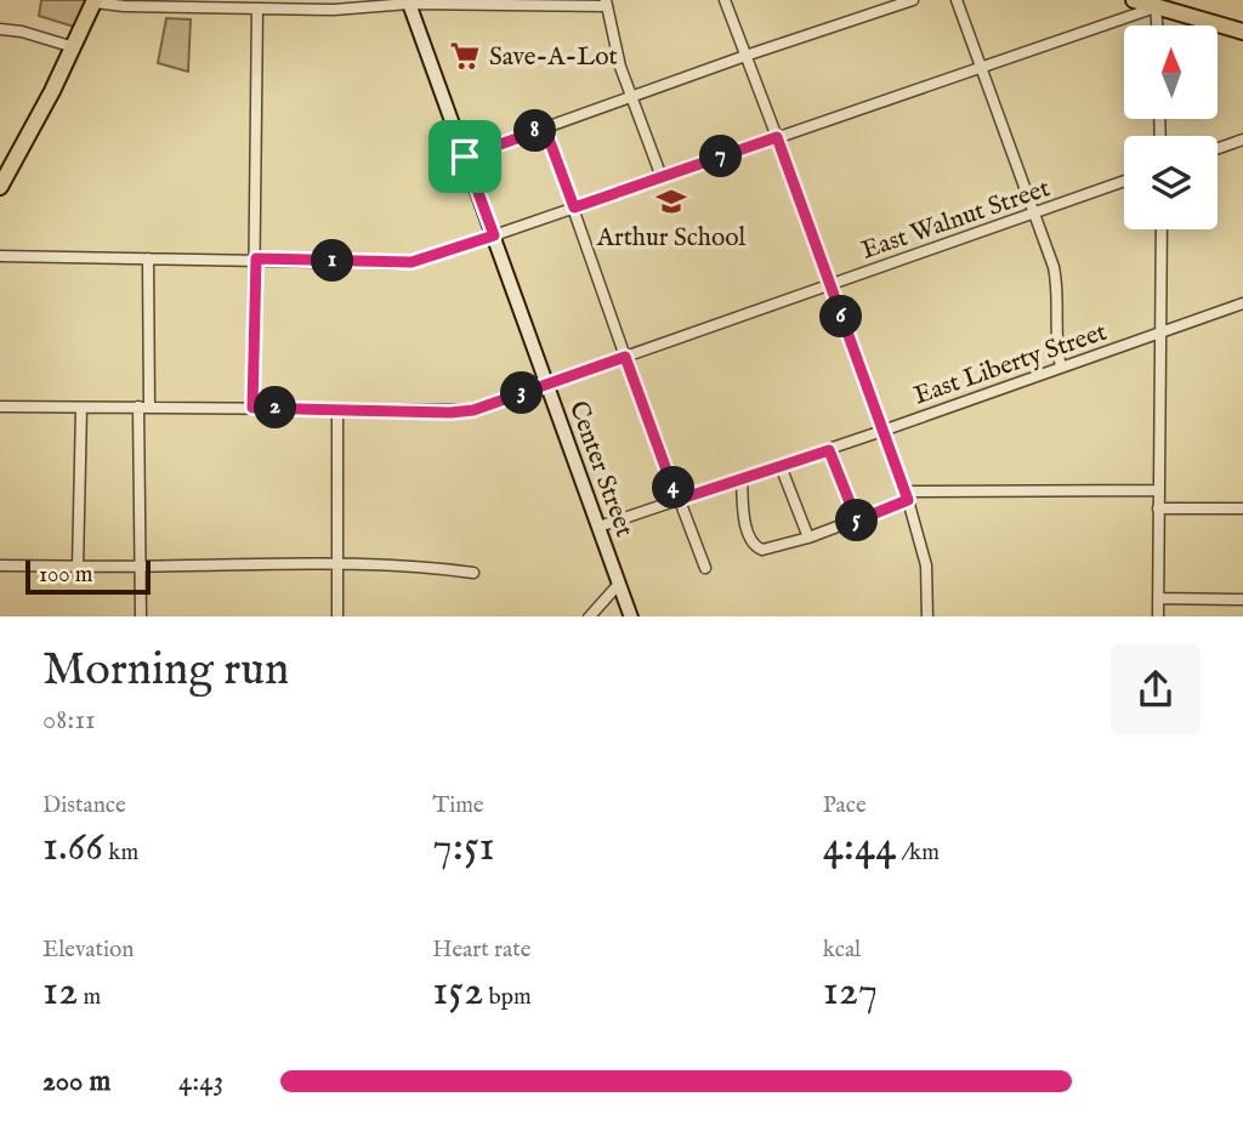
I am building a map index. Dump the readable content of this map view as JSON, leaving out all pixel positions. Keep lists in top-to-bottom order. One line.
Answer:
{"streets":{"main road":["Center Street"],"street":["East Walnut Street","East Liberty Street"]},"crossings":[["East Walnut Street","Center Street"],["East Liberty Street","Center Street"]],"places":{"supermarket":["Save-A-Lot"],"school or university":["Arthur School"]},"scale_bar":"100 m","north":"top","page":{"pins":["8","7","1","6","3","2","4","5"],"scale":"100 m","heading":["Morning run","08:11"],"stats":[["Distance","1.66 km"],["Time","7:51"],["Pace","4:44 /km"],["Elevation","12 m"],["Heart rate","152 bpm"],["kcal","127"]],"list":[{"name":"200 m","note":"4:43"}]}}
